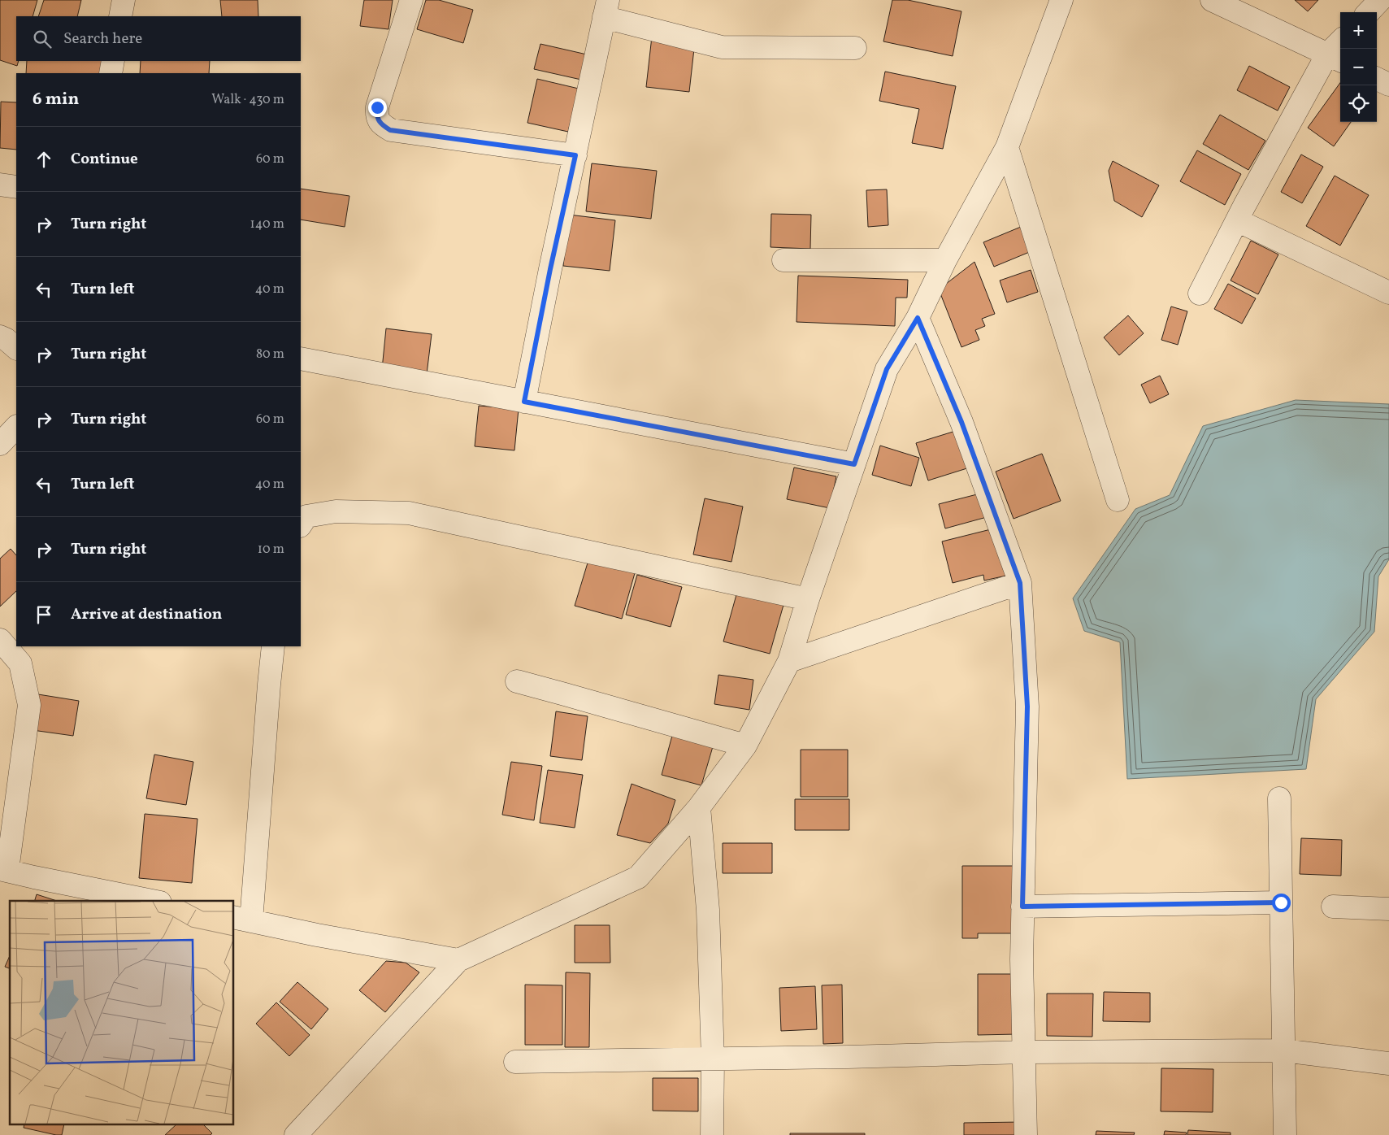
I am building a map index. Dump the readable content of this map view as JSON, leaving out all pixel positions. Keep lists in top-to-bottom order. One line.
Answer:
{"page":{"map_buttons":["+","−"],"search":"Search here","heading":["6 min","Walk · 430 m"],"list":[["Continue","60 m"],["Turn right","140 m"],["Turn left","40 m"],["Turn right","80 m"],["Turn right","60 m"],["Turn left","40 m"],["Turn right","10 m"],"Arrive at destination"]}}
